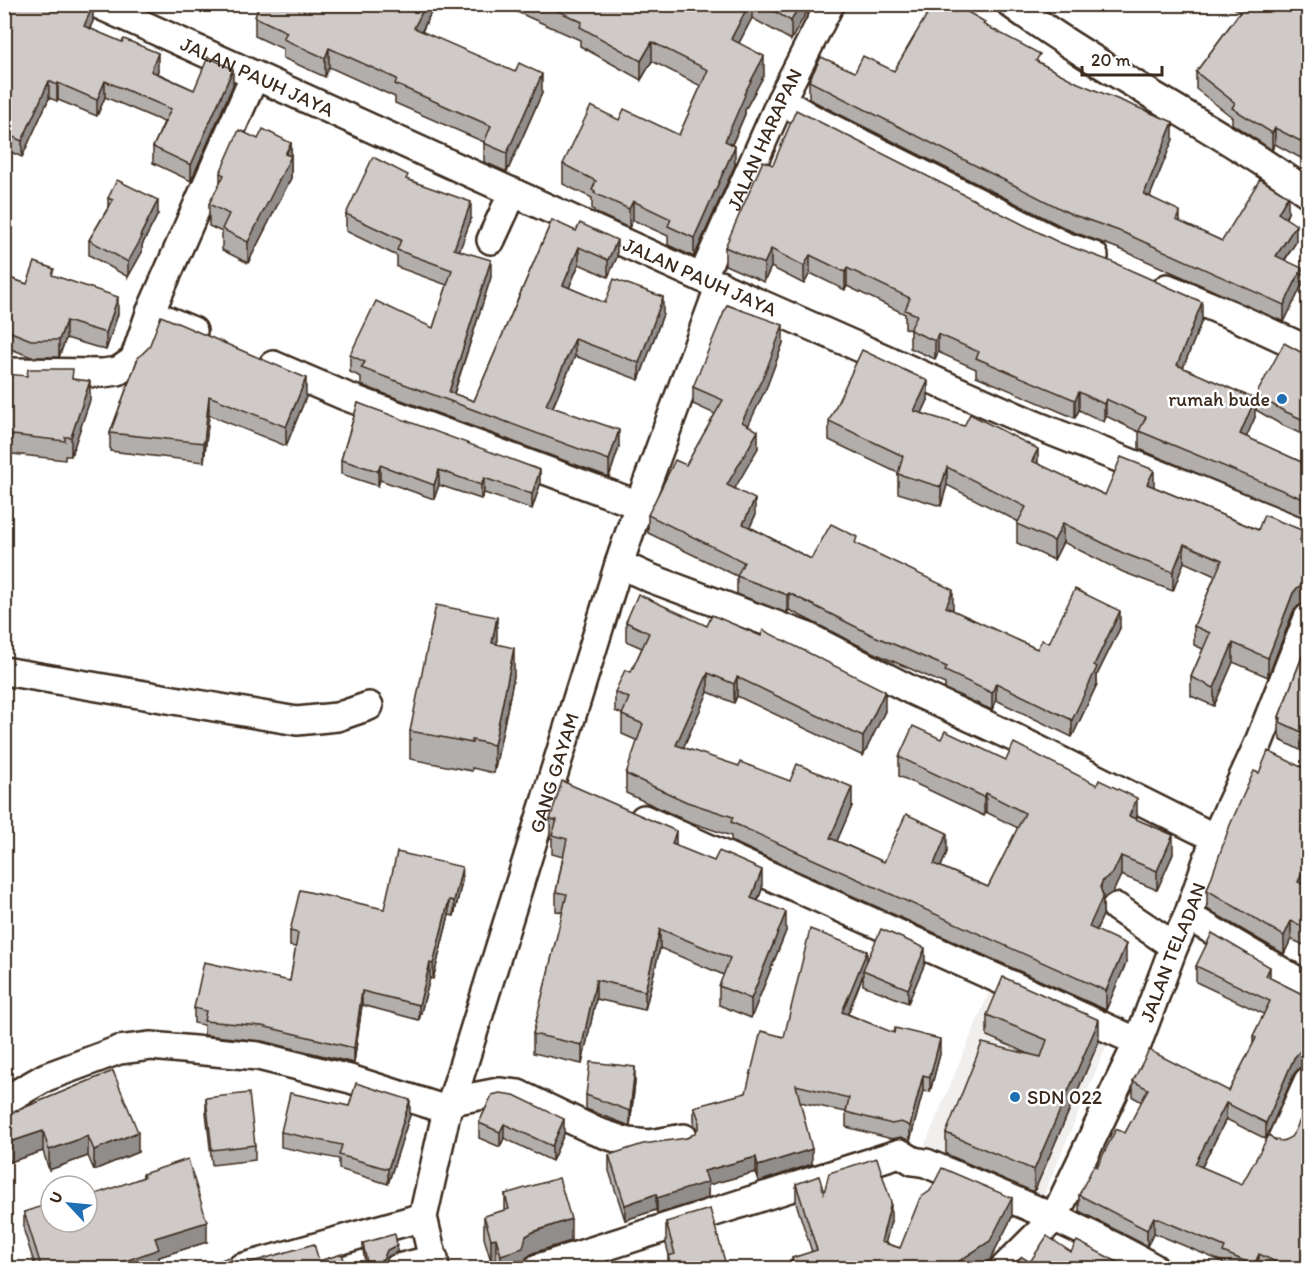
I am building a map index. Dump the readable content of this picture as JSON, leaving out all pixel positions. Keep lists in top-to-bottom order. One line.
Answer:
{"streets":{"street":["JALAN PAUH JAYA","JALAN HARAPAN","GANG GAYAM","JALAN TELADAN"]},"crossings":[["JALAN PAUH JAYA","JALAN HARAPAN"],["JALAN PAUH JAYA","GANG GAYAM"],["JALAN HARAPAN","GANG GAYAM"]],"places":["rumah bude","SDN 022"],"scale_bar":"20 m","north":"top left"}
